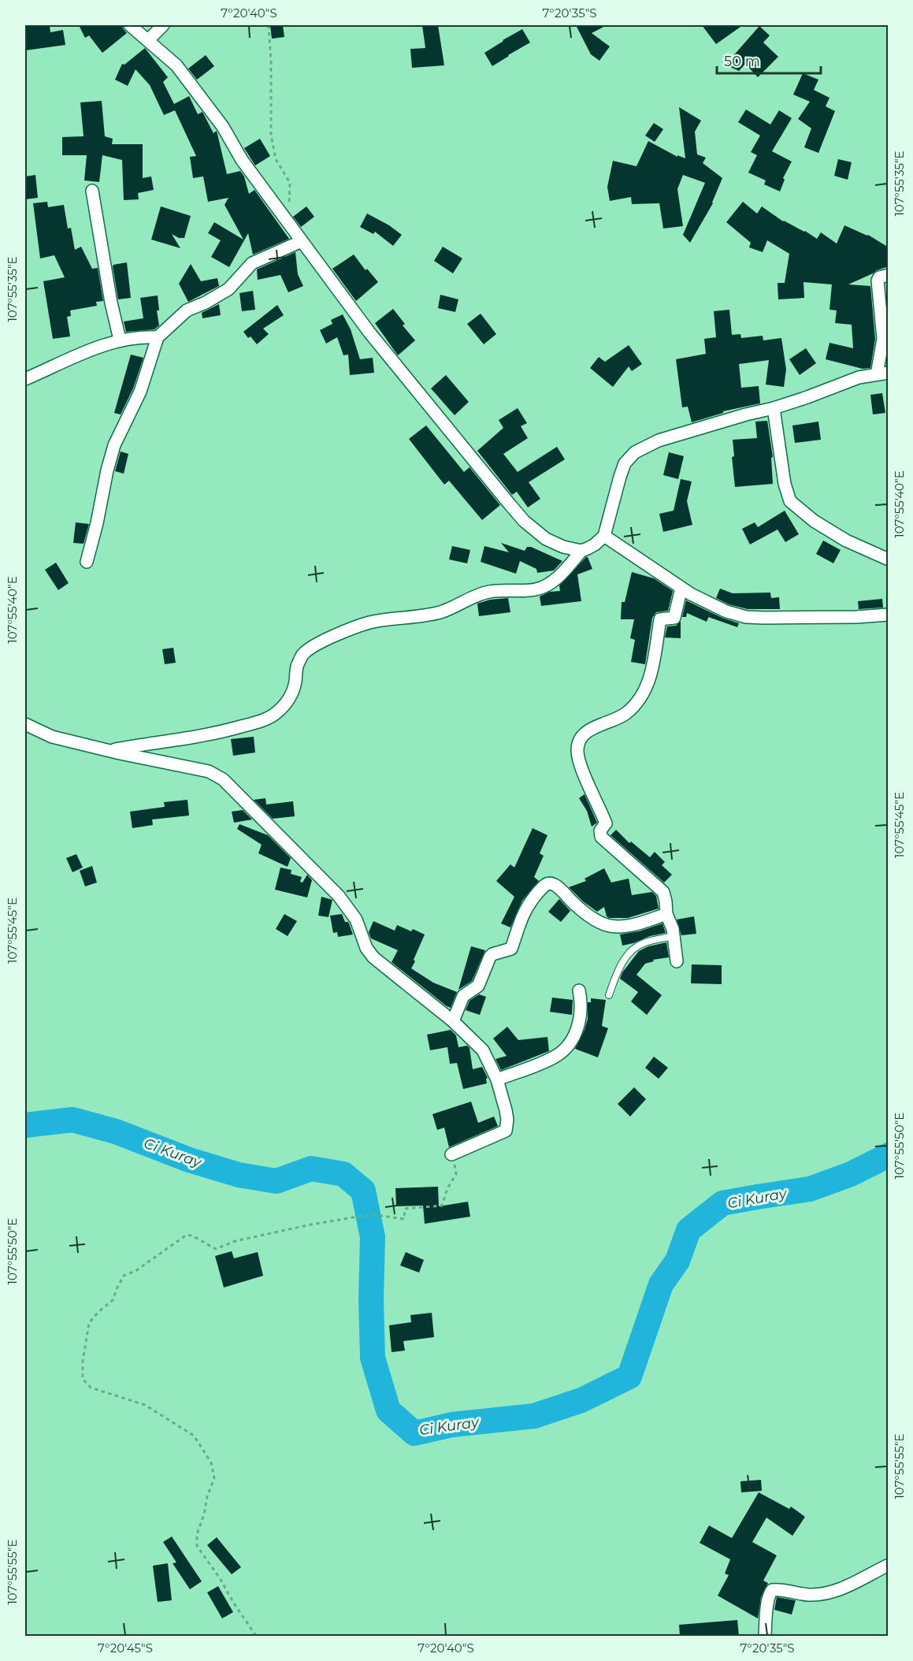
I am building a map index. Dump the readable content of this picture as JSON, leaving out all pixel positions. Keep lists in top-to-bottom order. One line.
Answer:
{"water":["Ci Kuray"],"scale_bar":"50 m","coordinates":["7°20'40\"S","7°20'35\"S","107°55'35\"E","107°55'40\"E","107°55'45\"E","107°55'50\"E","107°55'55\"E","7°20'45\"S"]}
